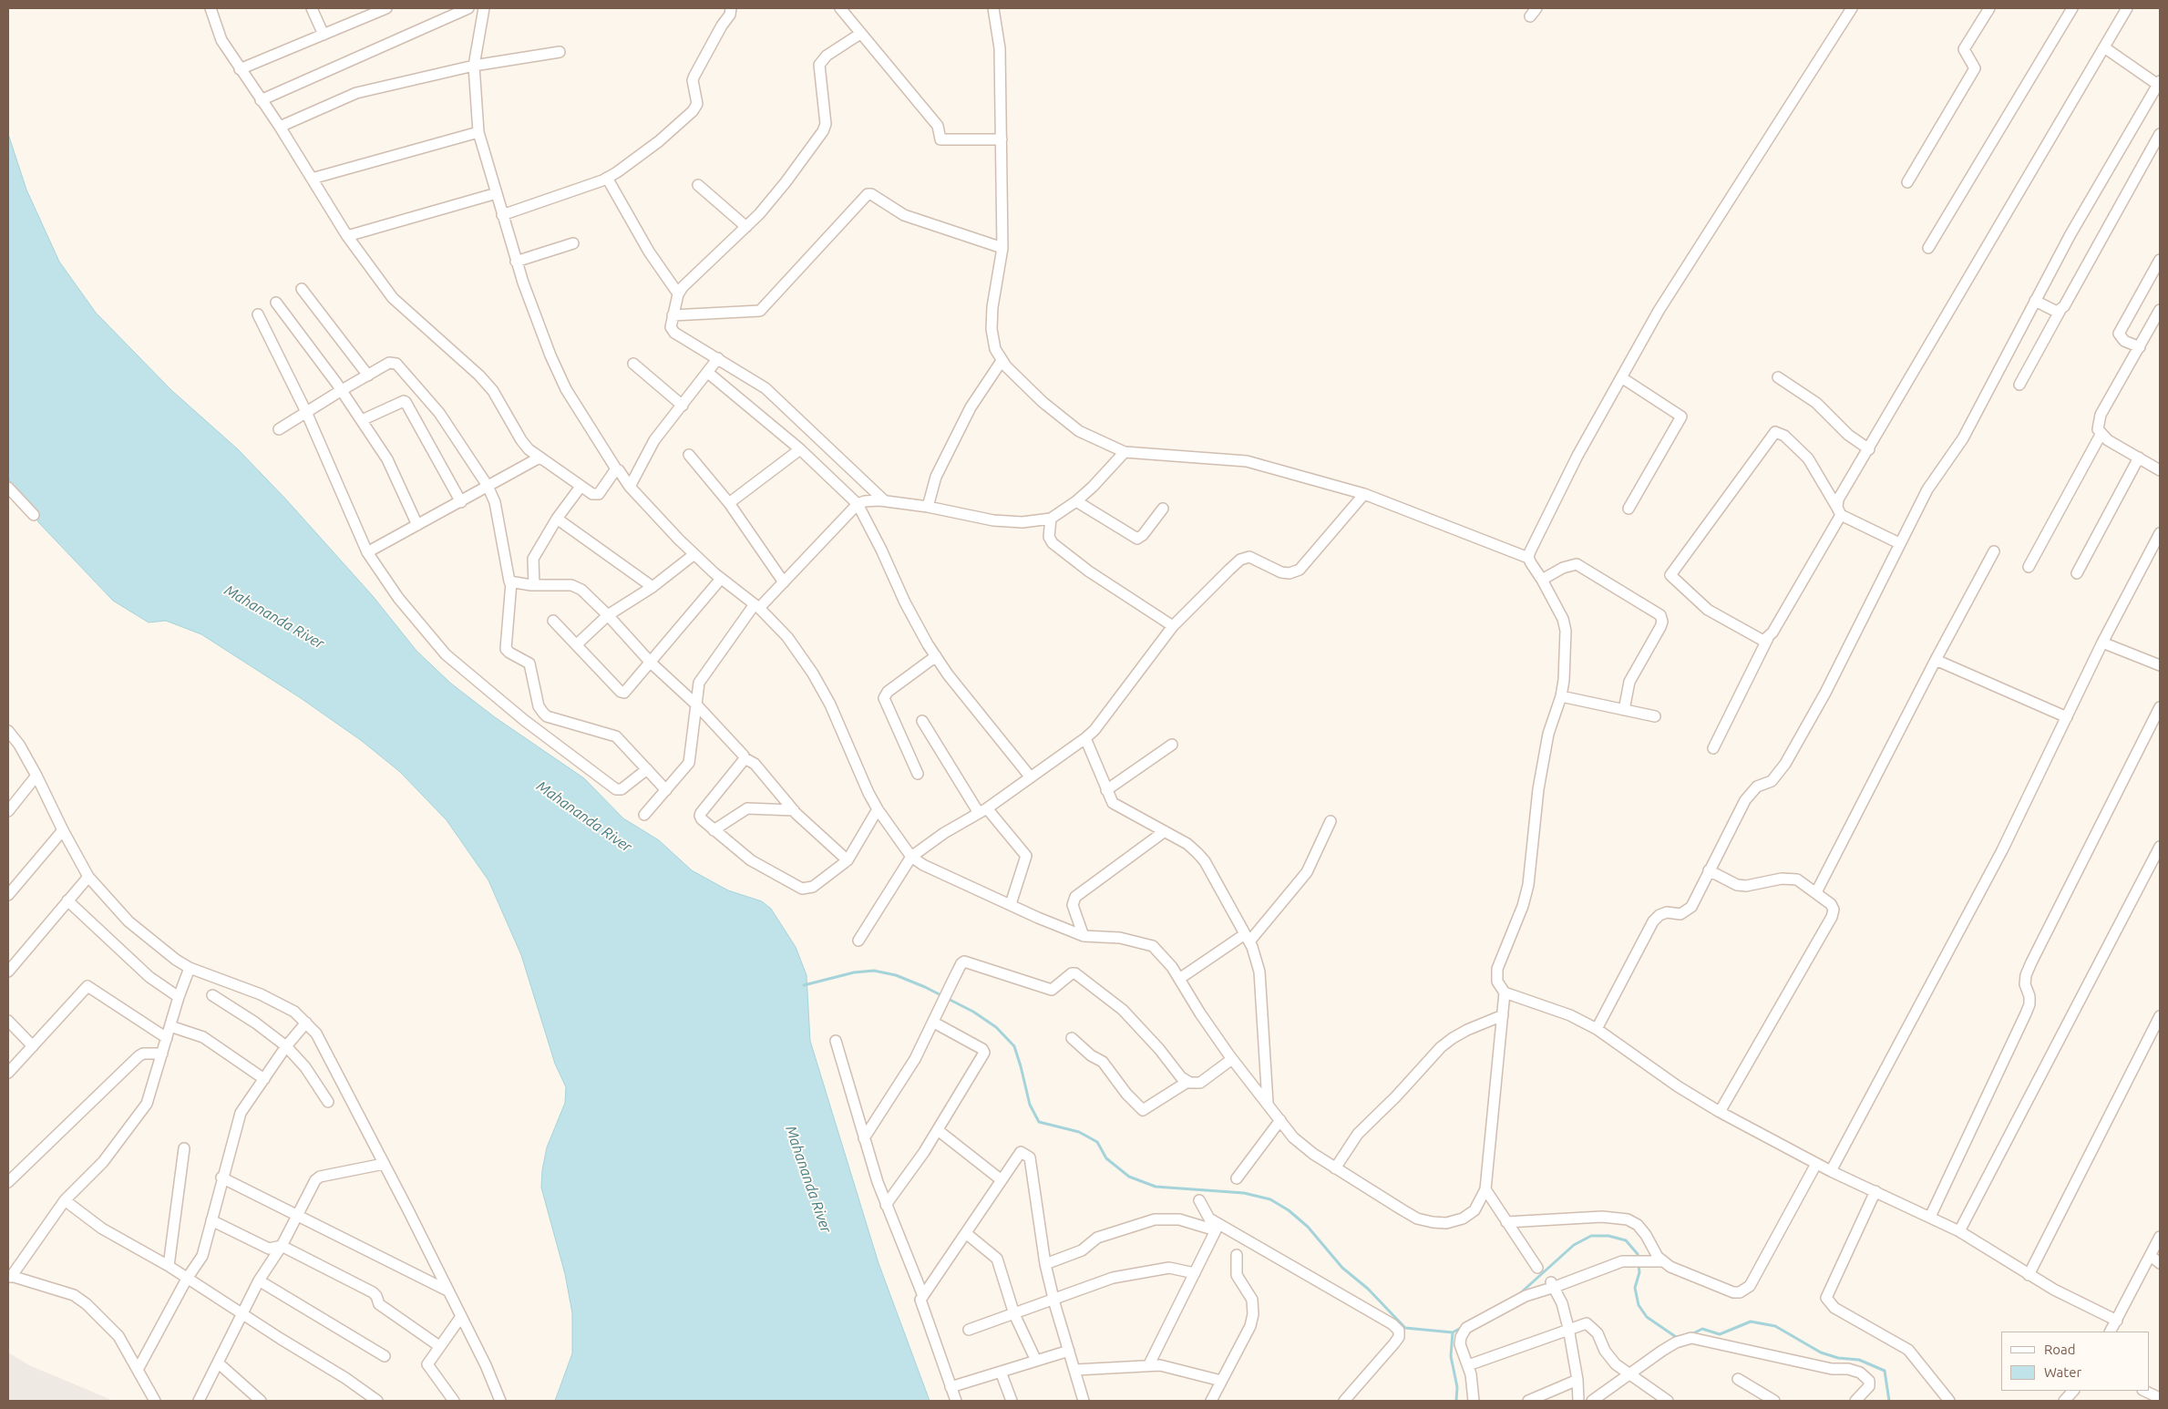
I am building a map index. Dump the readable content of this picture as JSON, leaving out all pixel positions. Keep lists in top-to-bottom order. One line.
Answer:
{"water":["Mahananda River"],"legend":["Road","Water"]}
